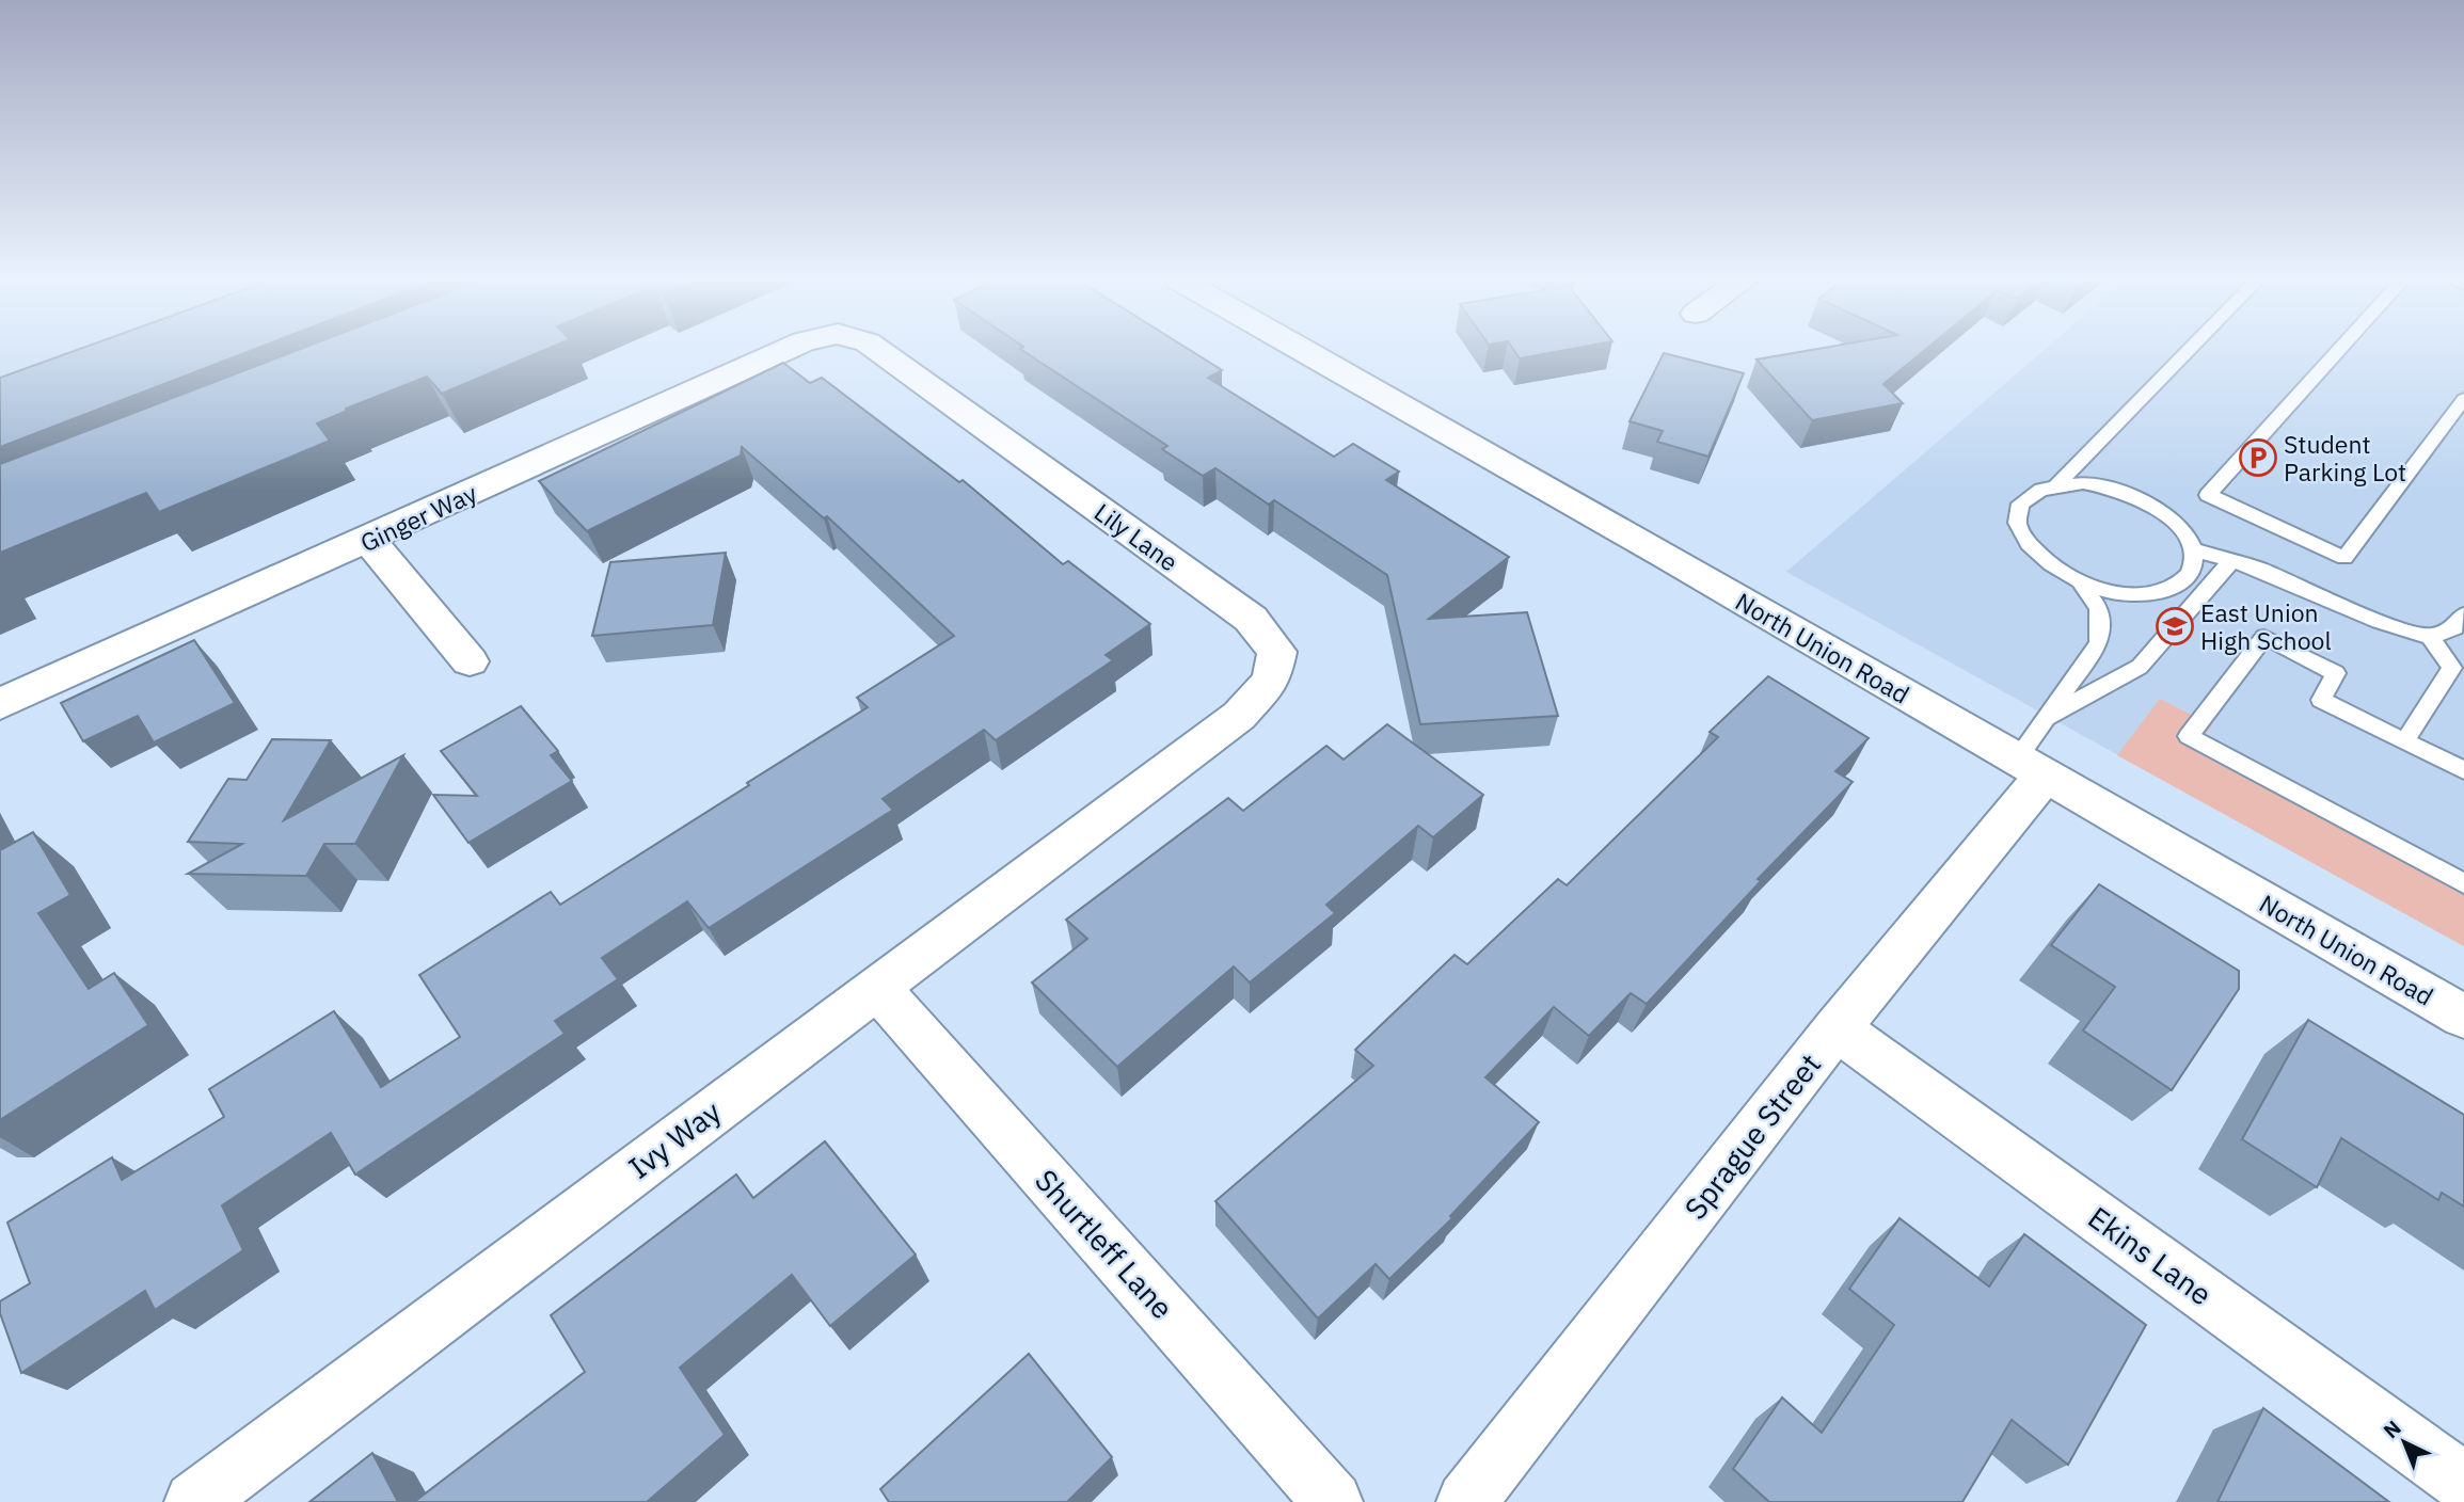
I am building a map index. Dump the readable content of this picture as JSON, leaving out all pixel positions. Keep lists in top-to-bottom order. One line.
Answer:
{"streets":{"street":["Ginger Way","Lily Lane","North Union Road","Sprague Street","Ivy Way","Shurtleff Lane","Ekins Lane"]},"crossings":[["Lily Lane","Ivy Way"],["North Union Road","Sprague Street"],["Sprague Street","Ekins Lane"],["Ivy Way","Shurtleff Lane"]],"places":{"parking":["Student Parking Lot"],"school or university":["East Union High School"]},"north":"top left"}
